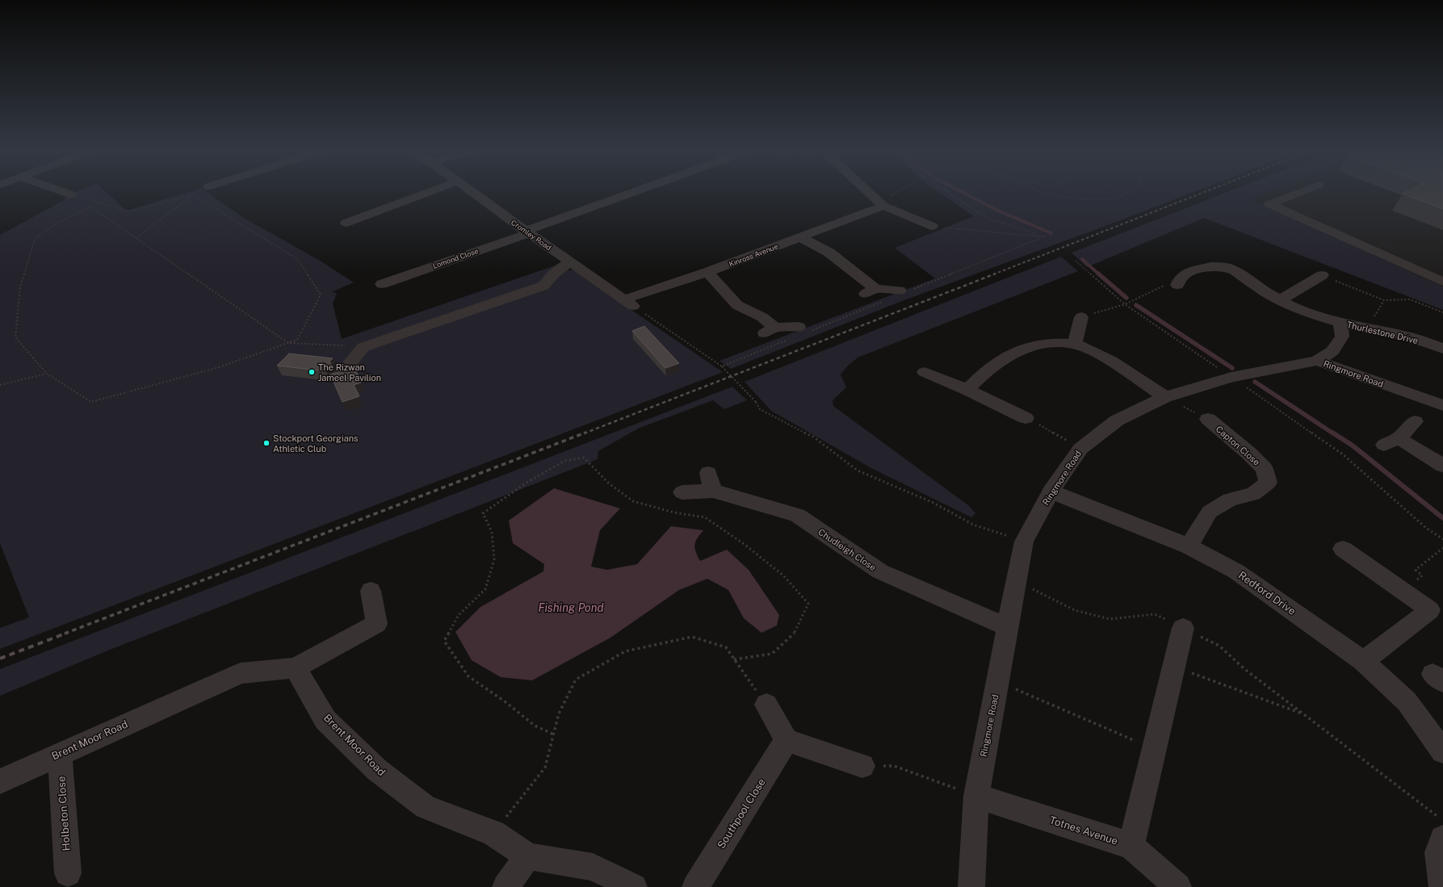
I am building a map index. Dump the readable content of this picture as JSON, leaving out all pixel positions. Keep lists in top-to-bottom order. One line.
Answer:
{"streets":{"street":["Cromley Road","Kinross Avenue","Lomond Close","Thurlestone Drive","Ringmore Road","Capton Close","Chudleigh Close","Redford Drive","Brent Moor Road","Holbeton Close","Southpool Close","Totnes Avenue"]},"crossings":[["Cromley Road","Kinross Avenue"],["Cromley Road","Lomond Close"],["Thurlestone Drive","Ringmore Road"],["Ringmore Road","Chudleigh Close"],["Ringmore Road","Redford Drive"],["Ringmore Road","Totnes Avenue"],["Capton Close","Redford Drive"],["Brent Moor Road","Holbeton Close"]],"water":["Fishing Pond"],"places":["The Rizwan Jameel Pavilion","Stockport Georgians Athletic Club"]}
